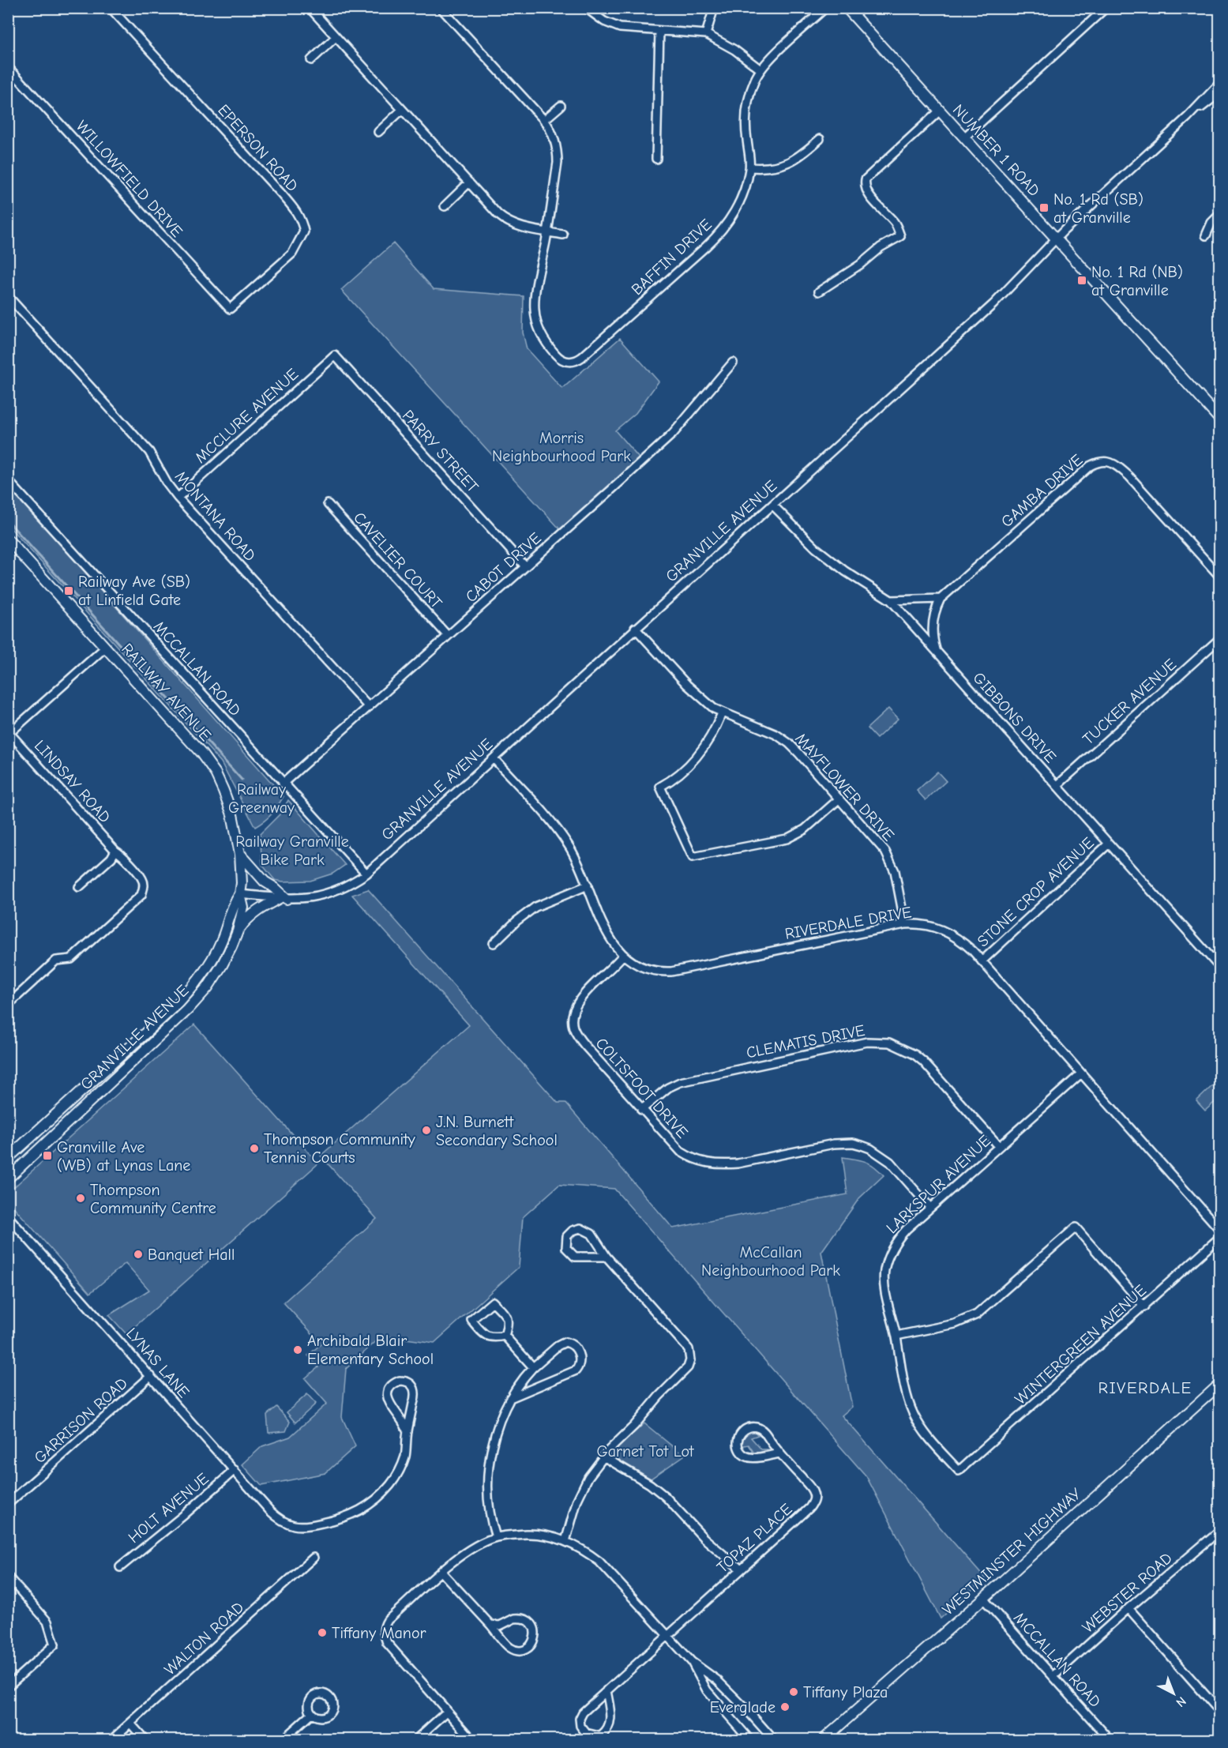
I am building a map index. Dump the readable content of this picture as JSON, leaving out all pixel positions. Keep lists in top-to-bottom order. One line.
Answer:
{"streets":{"main road":["NUMBER 1 ROAD","GRANVILLE AVENUE","RAILWAY AVENUE","WESTMINSTER HIGHWAY"],"street":["EPERSON ROAD","WILLOWFIELD DRIVE","BAFFIN DRIVE","MCCLURE AVENUE","PARRY STREET","GAMBA DRIVE","MONTANA ROAD","CAVELIER COURT","CABOT DRIVE","MCCALLAN ROAD","TUCKER AVENUE","GIBBONS DRIVE","LINDSAY ROAD","MAYFLOWER DRIVE","STONE CROP AVENUE","RIVERDALE DRIVE","CLEMATIS DRIVE","COLTSFOOT DRIVE","LARKSPUR AVENUE","WINTERGREEN AVENUE","LYNAS LANE","GARRISON ROAD","HOLT AVENUE","TOPAZ PLACE","WEBSTER ROAD","WALTON ROAD"]},"crossings":[["EPERSON ROAD","WILLOWFIELD DRIVE"],["NUMBER 1 ROAD","GRANVILLE AVENUE"],["MCCLURE AVENUE","PARRY STREET"],["MCCLURE AVENUE","MONTANA ROAD"],["PARRY STREET","CABOT DRIVE"],["GAMBA DRIVE","GIBBONS DRIVE"],["MONTANA ROAD","CABOT DRIVE"],["GRANVILLE AVENUE","MCCALLAN ROAD"],["GRANVILLE AVENUE","RAILWAY AVENUE"],["GRANVILLE AVENUE","GIBBONS DRIVE"],["GRANVILLE AVENUE","MAYFLOWER DRIVE"],["GRANVILLE AVENUE","RIVERDALE DRIVE"],["CAVELIER COURT","CABOT DRIVE"],["CABOT DRIVE","MCCALLAN ROAD"],["MCCALLAN ROAD","WESTMINSTER HIGHWAY"],["MCCALLAN ROAD","WEBSTER ROAD"],["TUCKER AVENUE","GIBBONS DRIVE"],["GIBBONS DRIVE","STONE CROP AVENUE"],["MAYFLOWER DRIVE","RIVERDALE DRIVE"],["STONE CROP AVENUE","RIVERDALE DRIVE"],["RIVERDALE DRIVE","COLTSFOOT DRIVE"],["RIVERDALE DRIVE","LARKSPUR AVENUE"],["CLEMATIS DRIVE","COLTSFOOT DRIVE"],["CLEMATIS DRIVE","LARKSPUR AVENUE"],["COLTSFOOT DRIVE","LARKSPUR AVENUE"],["LARKSPUR AVENUE","WINTERGREEN AVENUE"],["LYNAS LANE","GARRISON ROAD"],["LYNAS LANE","HOLT AVENUE"]],"districts":["RIVERDALE"],"parks":["Morris Neighbourhood Park","Railway Greenway","Railway Granville Bike Park","McCallan Neighbourhood Park","Garnet Tot Lot"],"places":{"transit":["No. 1 Rd (SB) at Granville","No. 1 Rd (NB) at Granville","Railway Ave (SB) at Linfield Gate","Granville Ave (WB) at Lynas Lane"],"other":["J.N. Burnett Secondary School","Thompson Community Tennis Courts","Thompson Community Centre","Banquet Hall","Archibald Blair Elementary School","Tiffany Manor","Tiffany Plaza","Everglade"]},"north":"bottom right"}
